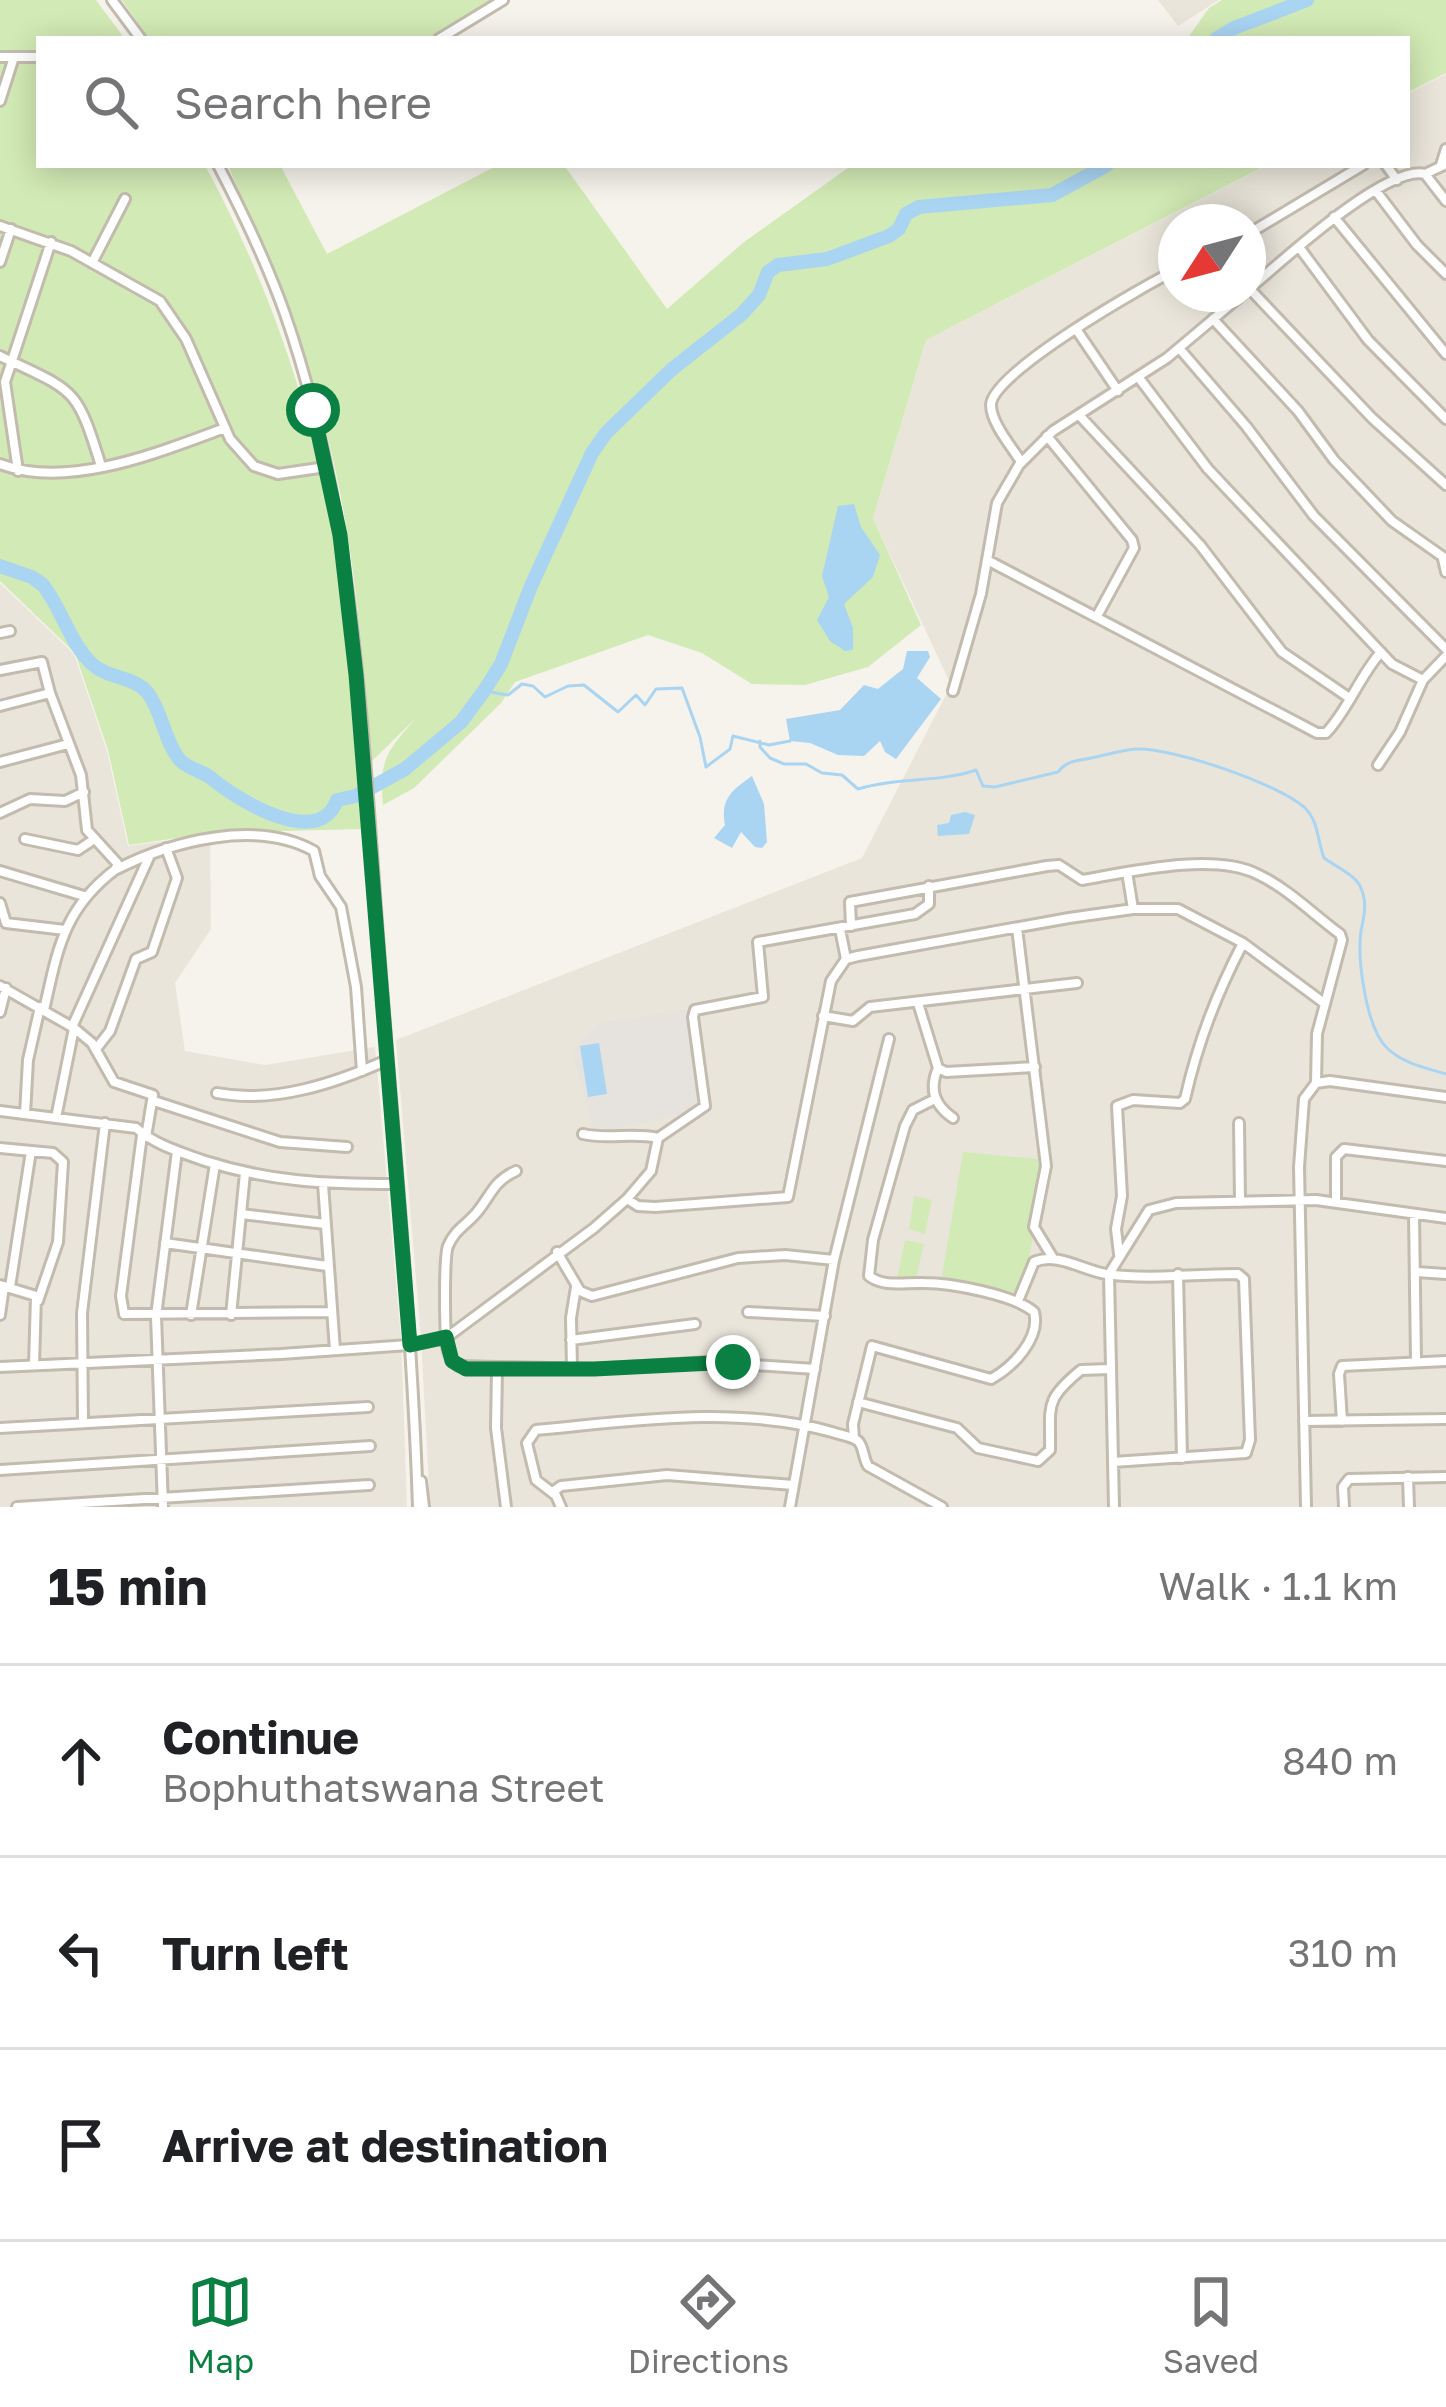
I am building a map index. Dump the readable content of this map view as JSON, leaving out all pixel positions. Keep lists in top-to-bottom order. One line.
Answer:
{"north":"bottom left","page":{"search":"Search here","heading":["15 min","Walk · 1.1 km"],"list":[["Continue","Bophuthatswana Street","840 m"],["Turn left","310 m"],"Arrive at destination"],"nav":["Map","Directions","Saved"]}}
